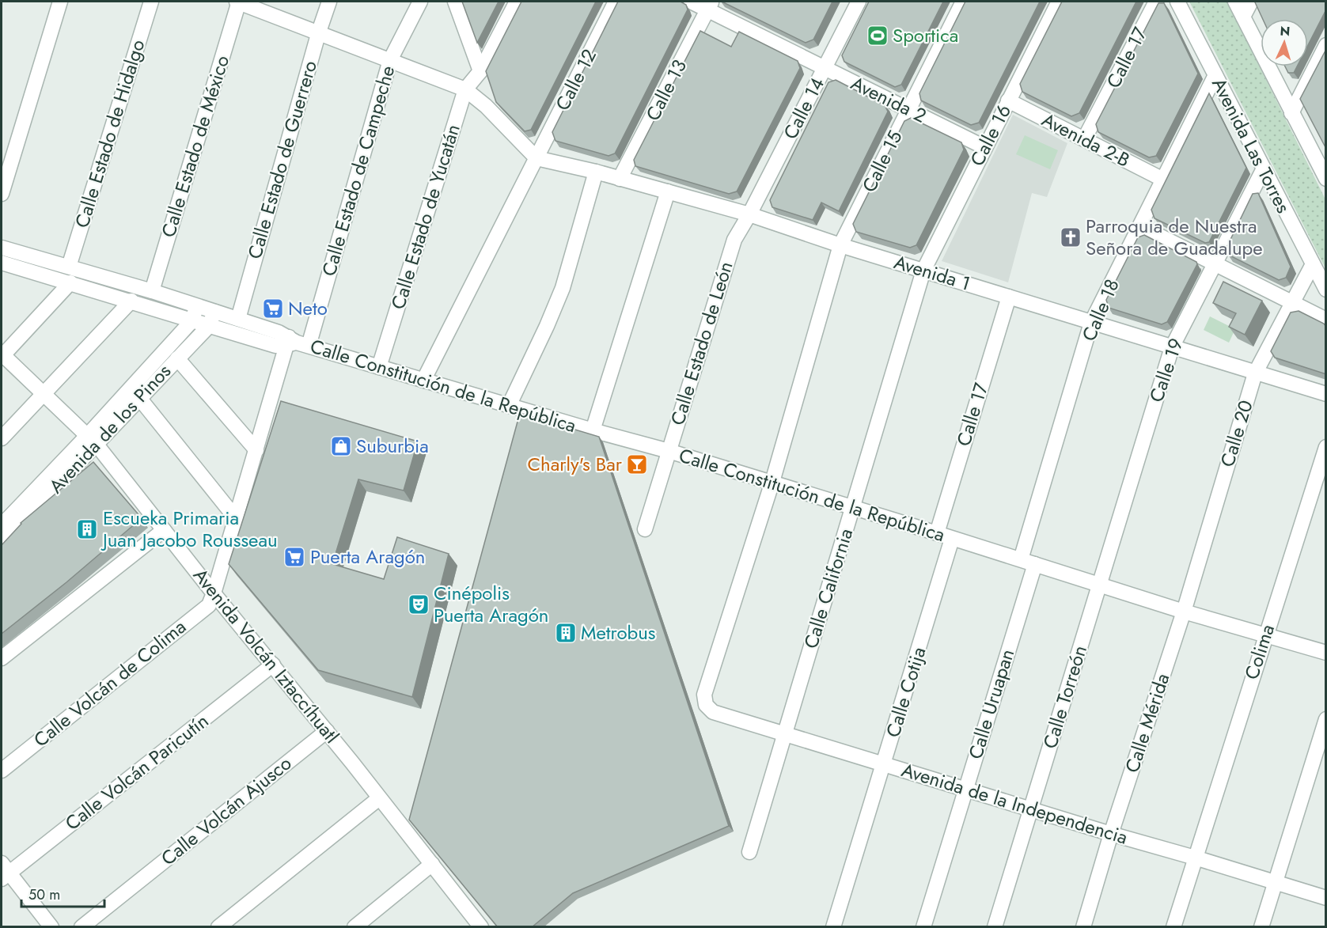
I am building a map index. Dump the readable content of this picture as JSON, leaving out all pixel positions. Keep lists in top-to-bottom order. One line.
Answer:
{"streets":{"street":["Calle 17","Calle 12","Calle 13","Avenida 2","Calle 14","Calle Estado de Hidalgo","Calle 16","Avenida 2-B","Avenida Las Torres","Calle Estado de México","Calle Estado de Guerrero","Calle 15","Calle Estado de Campeche","Calle Estado de Yucatán","Avenida 1","Calle 18","Calle Estado de León","Calle 19","Calle Constitución de la República","Avenida de los Pinos","Calle 20","Calle California","Colima","Avenida Volcán Iztaccíhuatl","Calle Volcán de Colima","Calle Cotija","Calle Torreón","Calle Uruapan","Calle Mérida","Calle Volcán Paricutín","Avenida de la Independencia","Calle Volcán Ajusco"]},"crossings":[["Calle 17","Avenida 2-B"],["Calle 17","Avenida 1"],["Calle 17","Calle Constitución de la República"],["Calle 12","Avenida 1"],["Calle 13","Avenida 2"],["Calle 13","Avenida 1"],["Avenida 2","Calle 14"],["Avenida 2","Calle 16"],["Avenida 2","Calle 15"],["Calle 14","Avenida 1"],["Calle 14","Calle Estado de León"],["Calle Estado de Hidalgo","Calle Constitución de la República"],["Calle 16","Avenida 2-B"],["Calle 16","Avenida 1"],["Calle 16","Calle California"],["Avenida 2-B","Calle 18"],["Avenida Las Torres","Calle 18"],["Avenida Las Torres","Calle 19"],["Avenida Las Torres","Calle 20"],["Calle Estado de México","Calle Constitución de la República"],["Calle Estado de Guerrero","Calle Constitución de la República"],["Calle 15","Avenida 1"],["Calle 15","Calle Constitución de la República"],["Calle 15","Avenida de la Independencia"],["Calle Estado de Campeche","Calle Constitución de la República"],["Calle Estado de Campeche","Calle Volcán de Colima"],["Calle Estado de Yucatán","Calle Constitución de la República"],["Avenida 1","Calle 18"],["Avenida 1","Calle Estado de León"],["Avenida 1","Calle 19"],["Avenida 1","Calle 20"],["Avenida 1","Calle California"],["Calle 18","Calle Constitución de la República"],["Calle Estado de León","Calle Constitución de la República"],["Calle 19","Calle Constitución de la República"],["Calle 19","Calle Torreón"],["Calle Constitución de la República","Avenida de los Pinos"],["Calle Constitución de la República","Calle 20"],["Calle Constitución de la República","Calle California"],["Calle Constitución de la República","Colima"],["Calle Constitución de la República","Calle Cotija"],["Calle Constitución de la República","Calle Torreón"],["Calle Constitución de la República","Calle Uruapan"],["Calle Constitución de la República","Calle Mérida"],["Avenida de los Pinos","Avenida Volcán Iztaccíhuatl"],["Calle 20","Calle Mérida"],["Calle California","Avenida de la Independencia"],["Colima","Avenida de la Independencia"],["Avenida Volcán Iztaccíhuatl","Calle Volcán de Colima"],["Avenida Volcán Iztaccíhuatl","Calle Volcán Paricutín"],["Avenida Volcán Iztaccíhuatl","Calle Volcán Ajusco"],["Calle Cotija","Avenida de la Independencia"],["Calle Torreón","Avenida de la Independencia"],["Calle Uruapan","Avenida de la Independencia"],["Calle Mérida","Avenida de la Independencia"]],"places":{"sports":["Sportica"],"church":["Parroquia de Nuestra Señora de Guadalupe"],"supermarket":["Neto","Puerta Aragón"],"shop":["Suburbia"],"bar":["Charly's Bar"],"building":["Escueka Primaria Juan Jacobo Rousseau","Metrobus"],"theatre":["Cinépolis Puerta Aragón"]},"scale_bar":"50 m","north":"top"}
